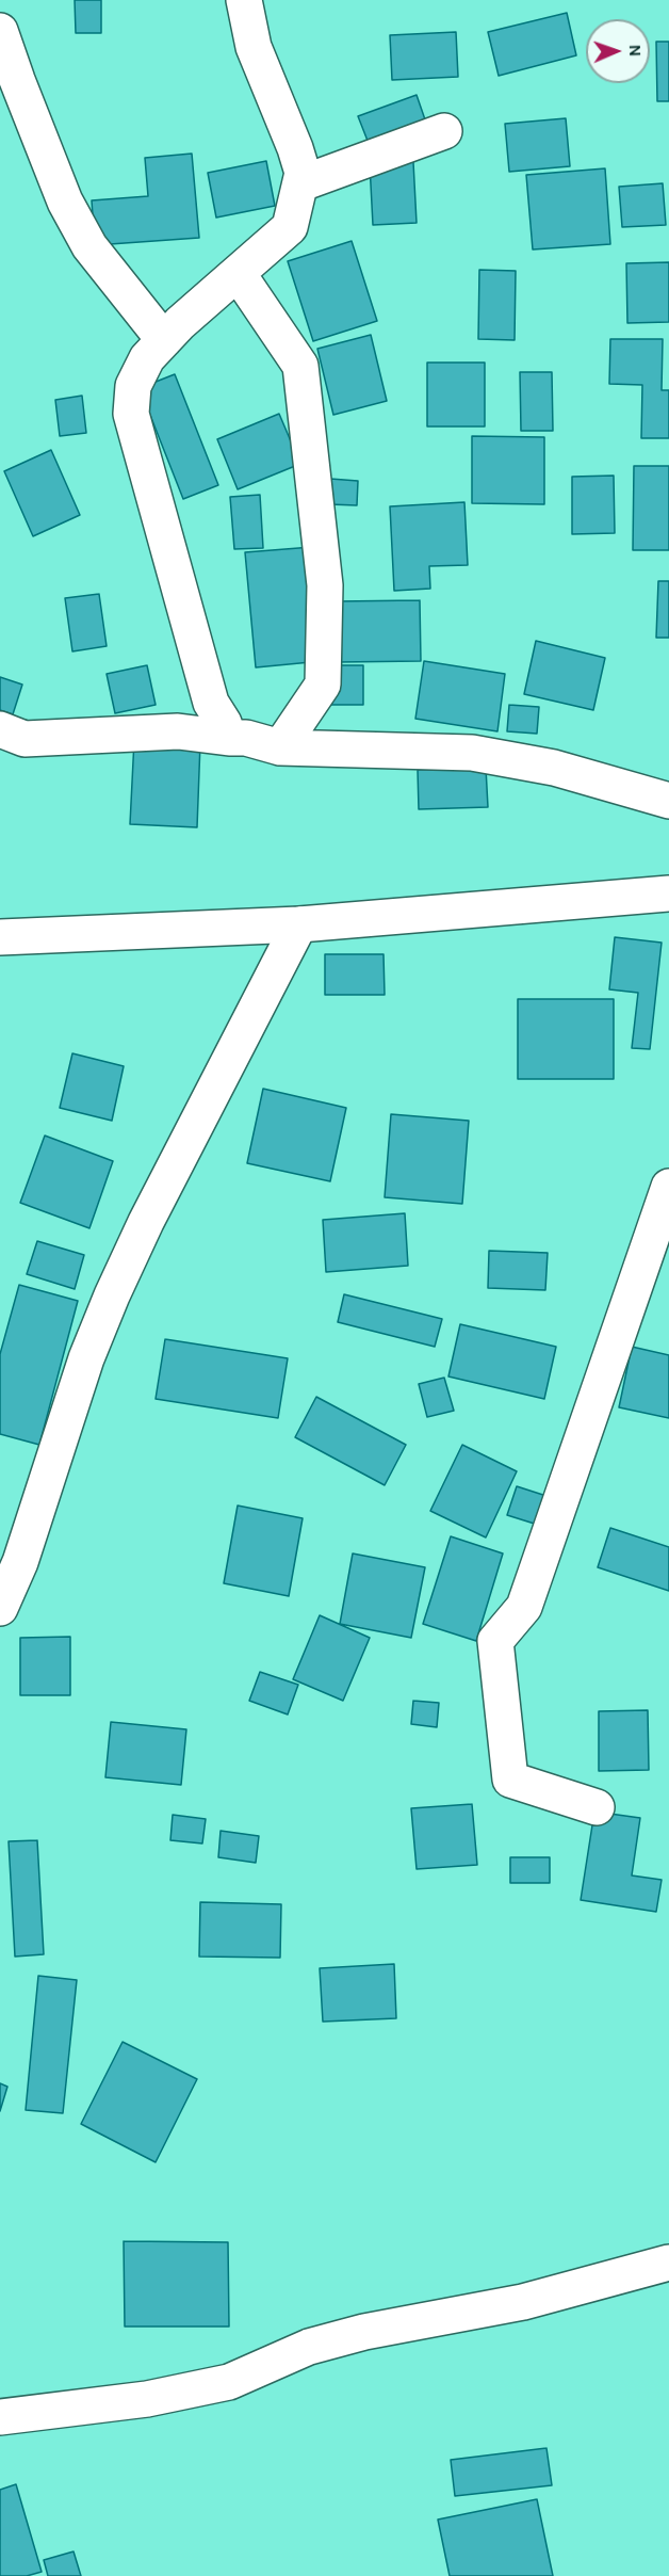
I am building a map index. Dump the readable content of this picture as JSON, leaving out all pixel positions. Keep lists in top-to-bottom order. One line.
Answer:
{"north":"right"}
